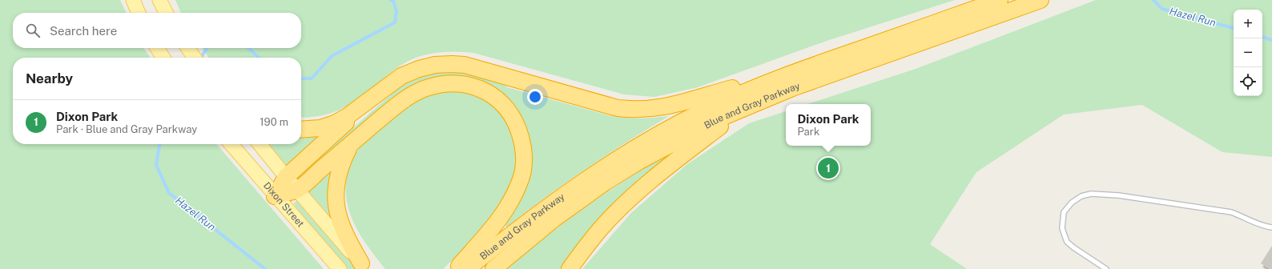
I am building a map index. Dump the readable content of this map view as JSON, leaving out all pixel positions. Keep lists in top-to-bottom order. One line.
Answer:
{"streets":{"highway":["Blue and Gray Parkway"],"main road":["Dixon Street"]},"water":["Hazel Run"],"page":{"map_buttons":["+","−"],"search":"Search here","heading":"Nearby","list":[{"mark":"1","name":"Dixon Park","note":"Park · Blue and Gray Parkway","value":"190 m"}],"popup":["Dixon Park","Park"],"pins":"1"}}
